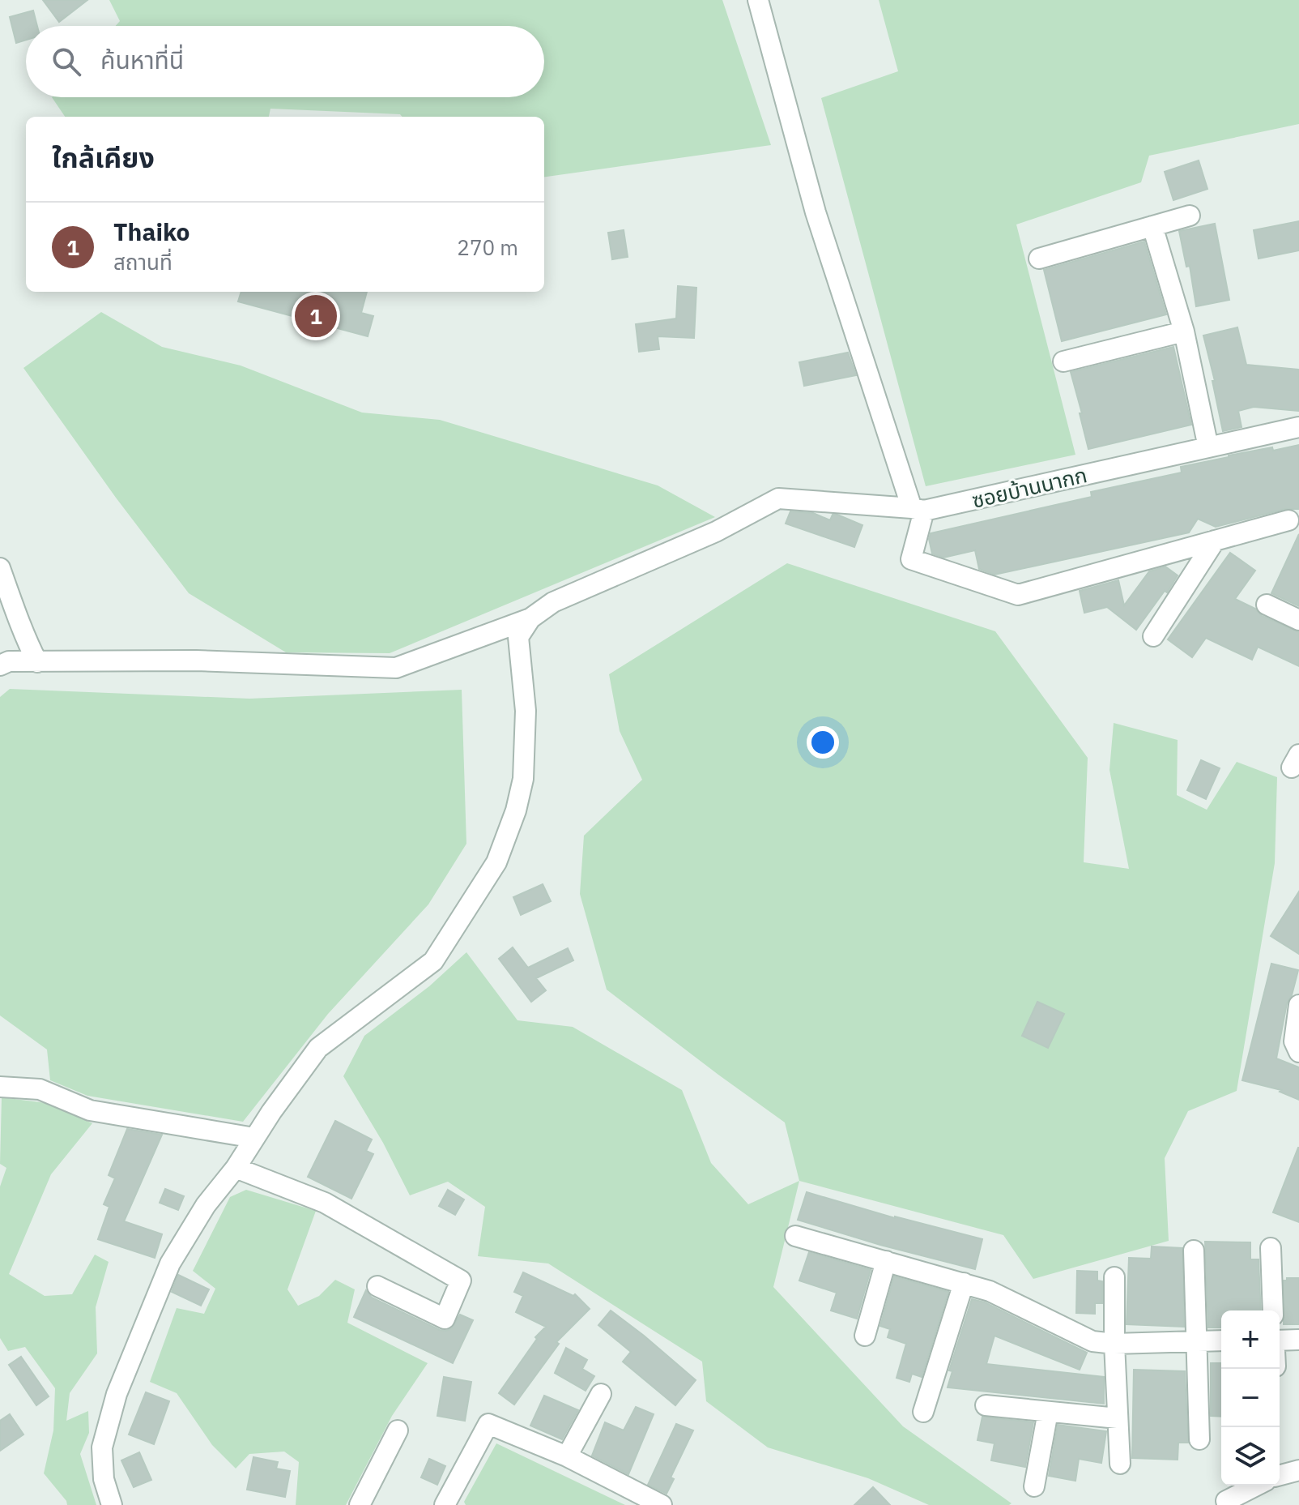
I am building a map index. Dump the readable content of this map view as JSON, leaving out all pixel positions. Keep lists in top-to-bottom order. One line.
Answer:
{"streets":{"street":["ซอยบ้านนากก"]},"page":{"search":"ค้นหาที่นี่","heading":"ใกล้เคียง","list":[{"mark":"1","name":"Thaiko","note":"สถานที่","value":"270 m"}],"pins":"1","map_buttons":["+","−"]}}
